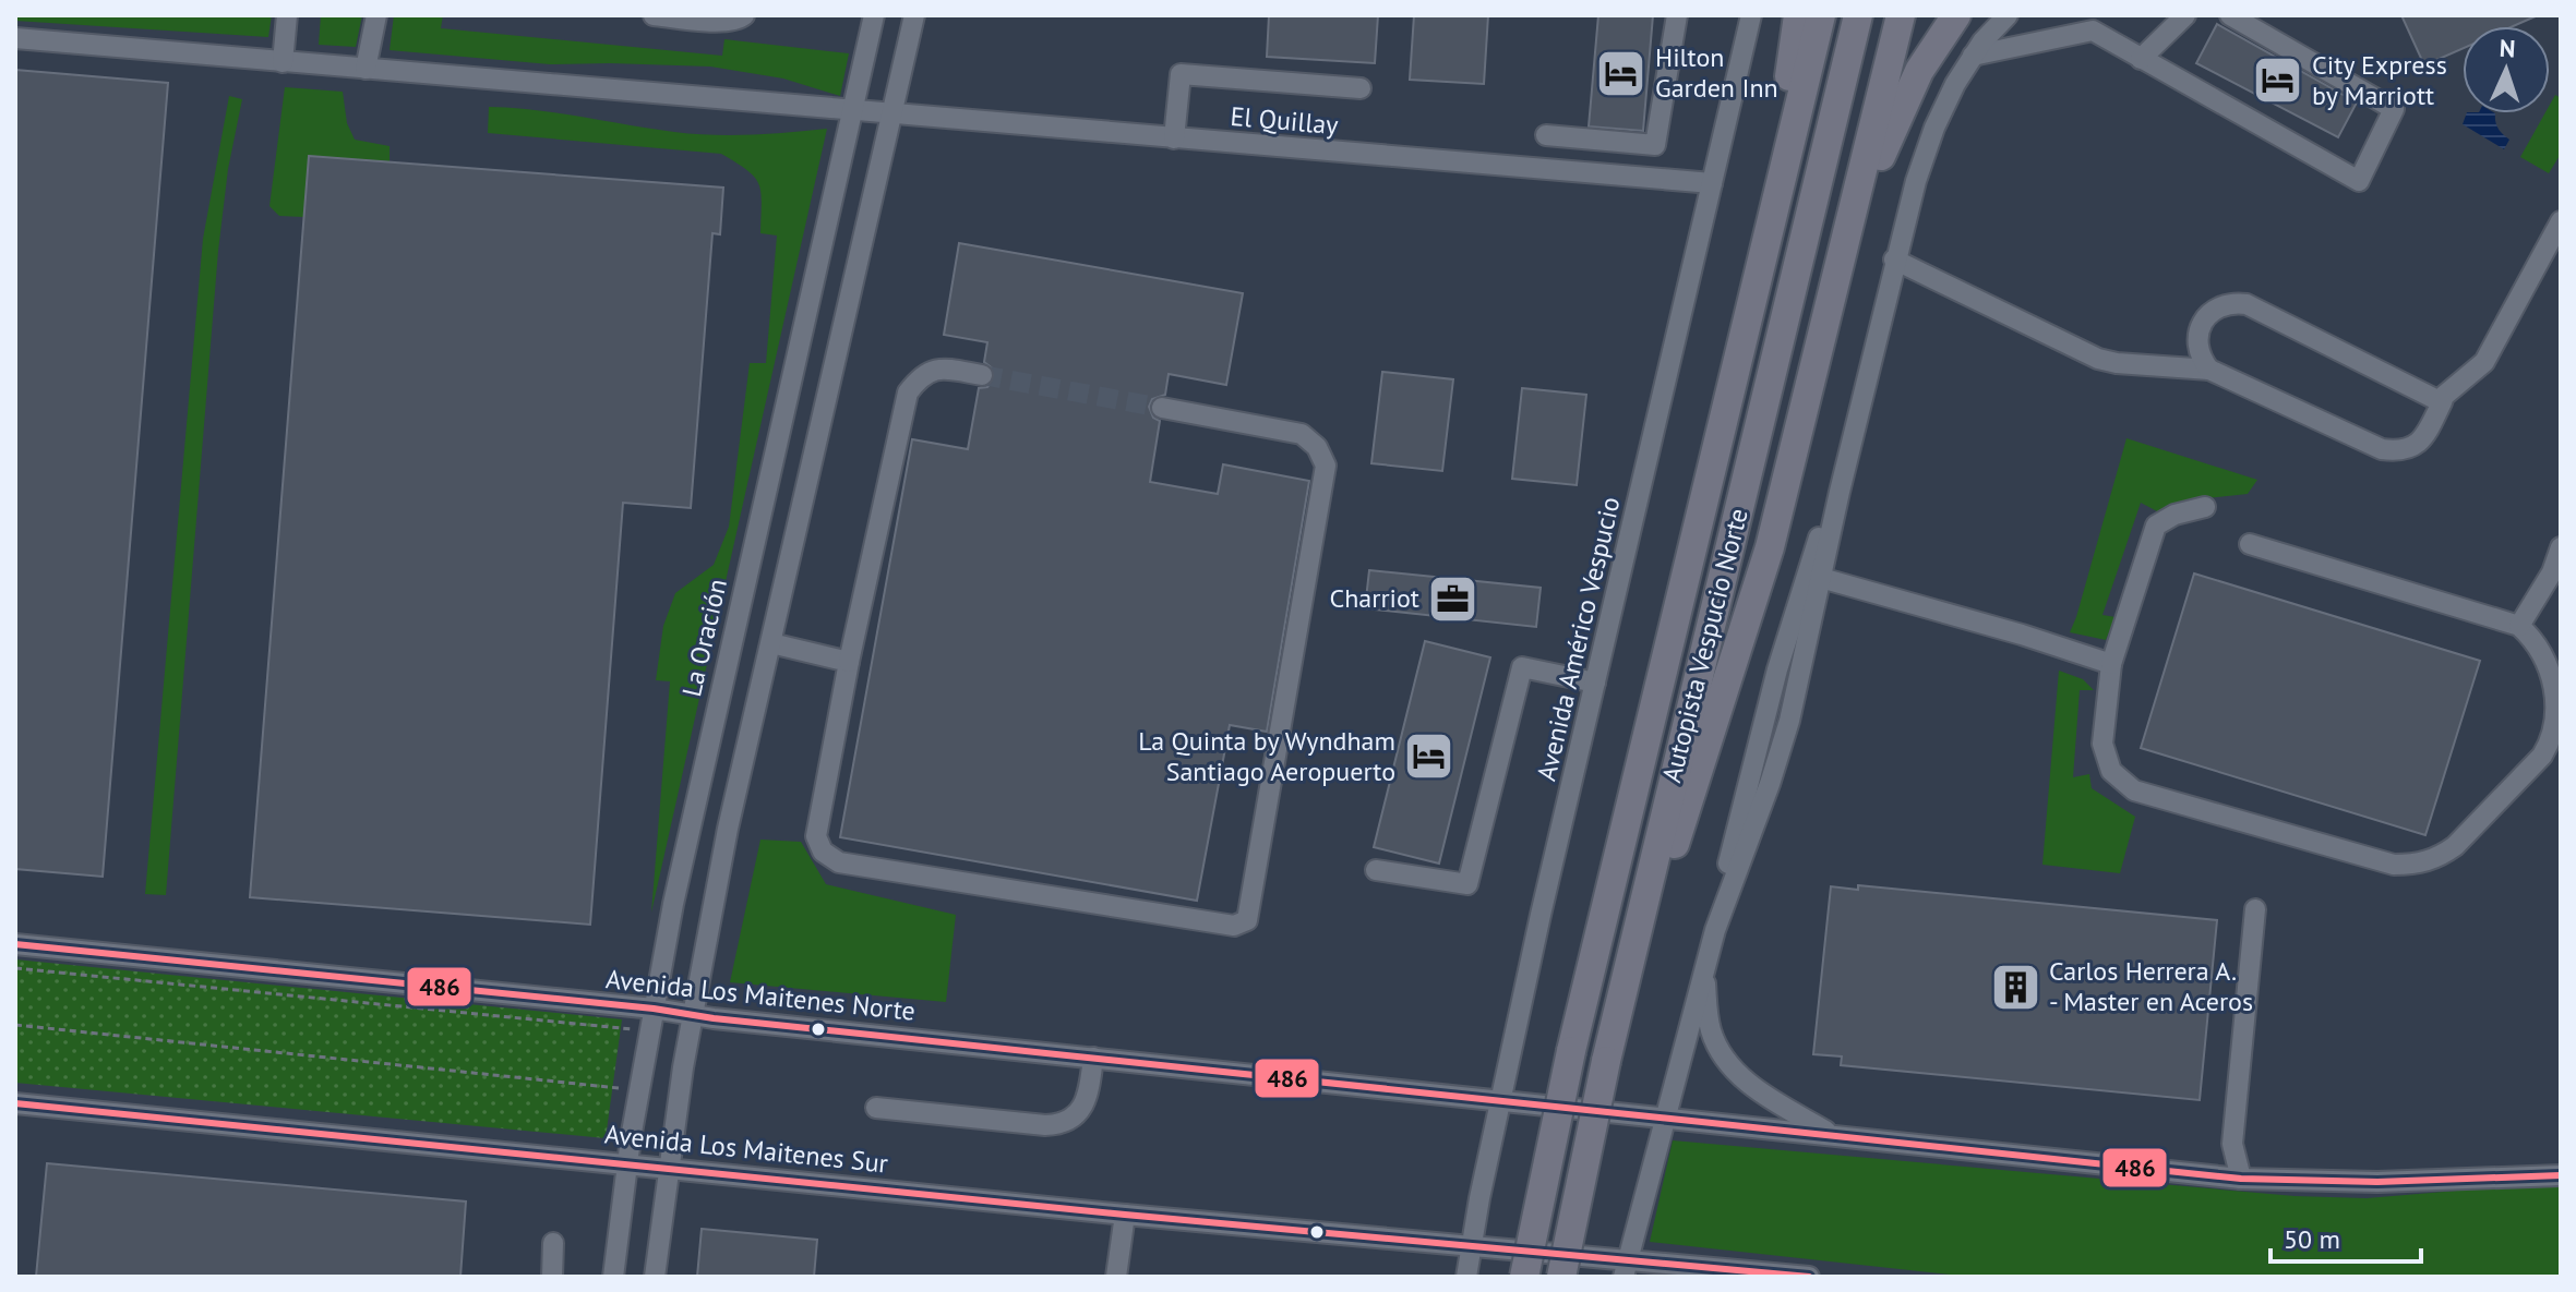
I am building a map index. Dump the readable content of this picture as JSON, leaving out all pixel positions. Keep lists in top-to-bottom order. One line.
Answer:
{"streets":{"highway":["Autopista Vespucio Norte"],"street":["El Quillay","La Oración","Avenida Américo Vespucio","Avenida Los Maitenes Norte","Avenida Los Maitenes Sur"]},"crossings":[["El Quillay","La Oración"],["El Quillay","Avenida Américo Vespucio"],["La Oración","Avenida Los Maitenes Norte"],["La Oración","Avenida Los Maitenes Sur"],["Avenida Américo Vespucio","Avenida Los Maitenes Norte"],["Avenida Américo Vespucio","Avenida Los Maitenes Sur"]],"places":{"hotel":["Hilton Garden Inn","City Express by Marriott","La Quinta by Wyndham Santiago Aeropuerto"],"office":["Charriot"],"building":["Carlos Herrera A. - Master en Aceros"]},"lines":["transit line 486"],"scale_bar":"50 m","north":"top"}
